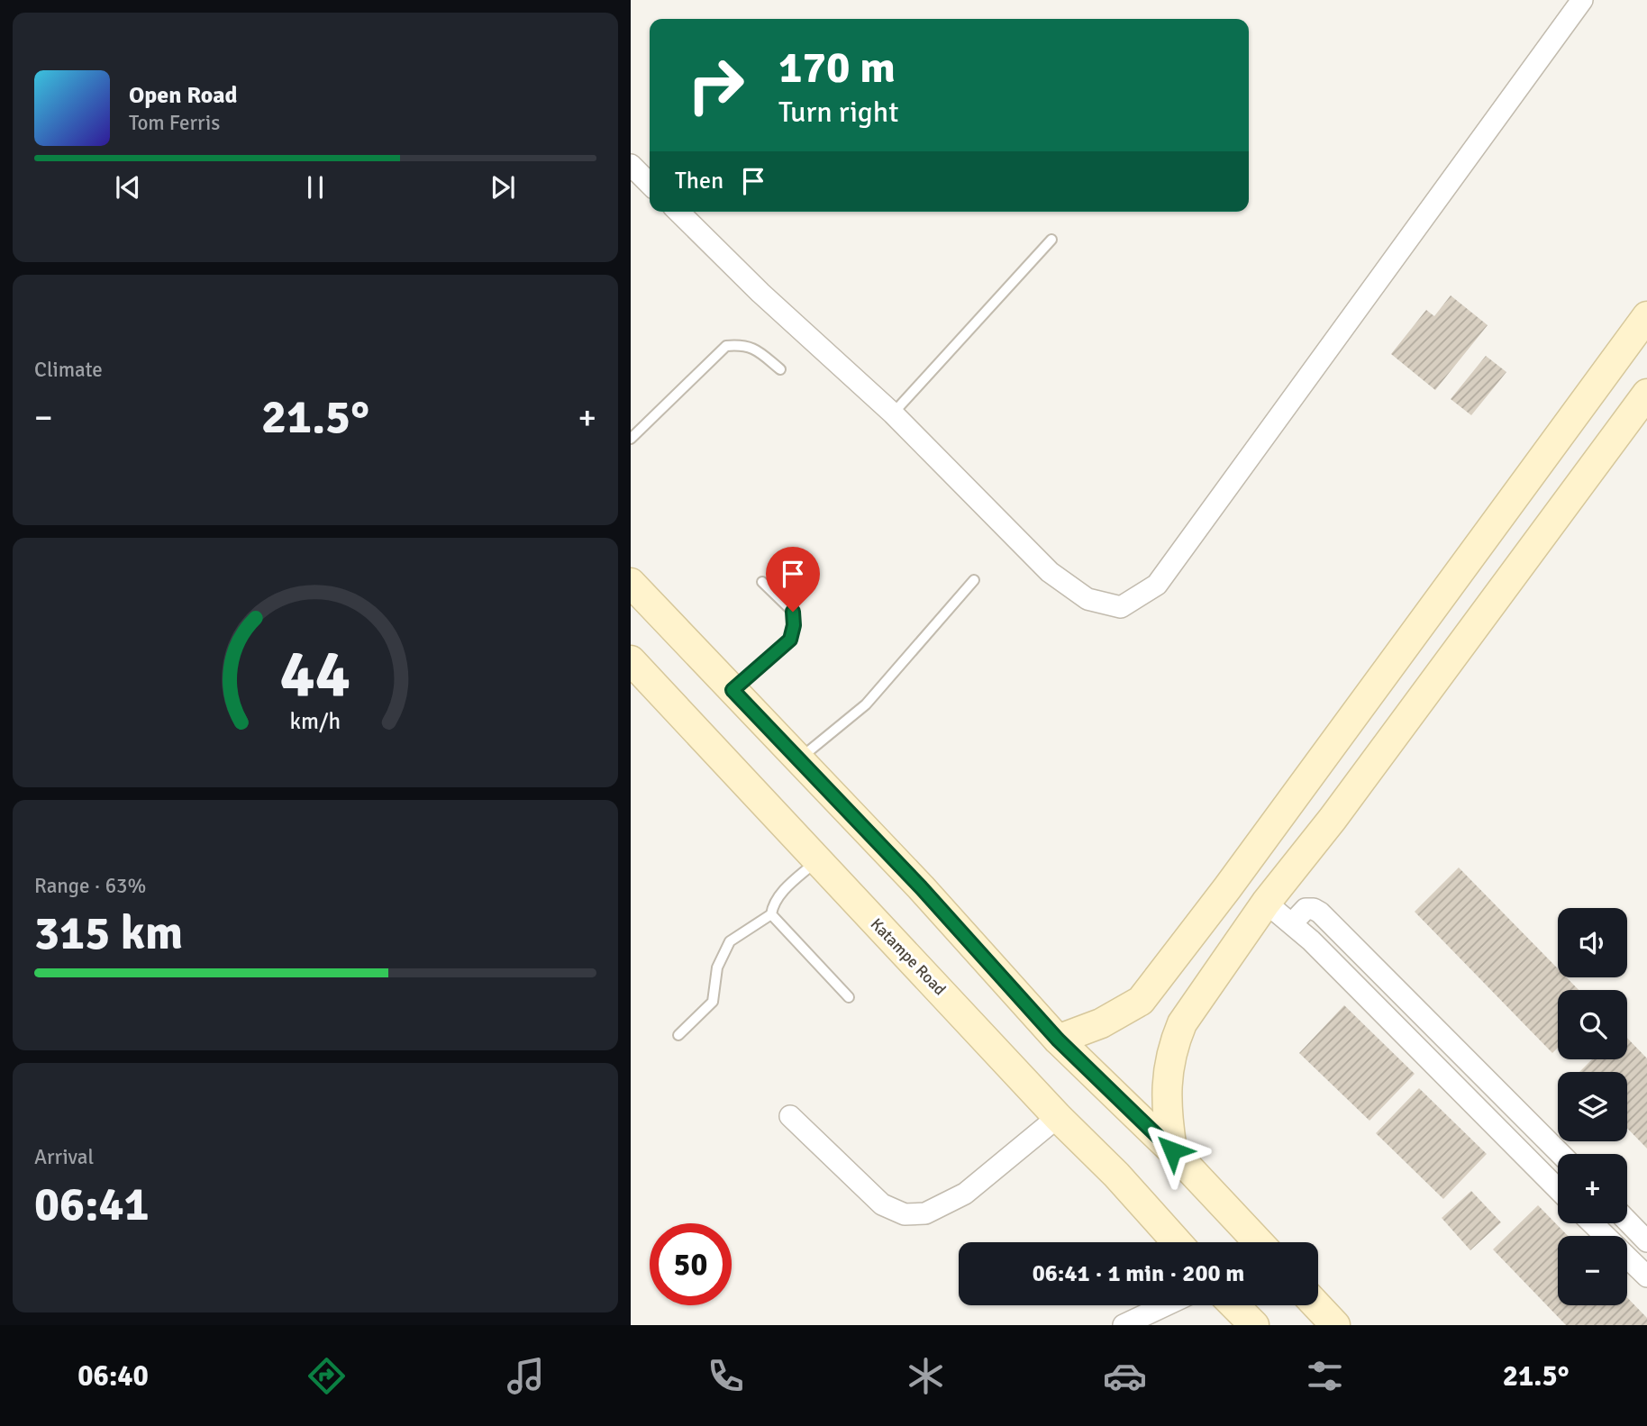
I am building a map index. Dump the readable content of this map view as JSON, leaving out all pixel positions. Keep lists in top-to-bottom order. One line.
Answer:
{"streets":{"street":["Katampe Road"]},"page":{"turn":["170 m","Turn right"],"song":["Open Road","Tom Ferris"],"then":"Then","tile":["Climate",["Range · 63%","315 km"],["Arrival","06:41"]],"heat":["−","21.5°","+"],"map_buttons":["+","−"],"limit":"50","trip":"06:41 · 1 min · 200 m","tabs":["06:40","21.5°"],"gauge":["44","km/h"]}}
